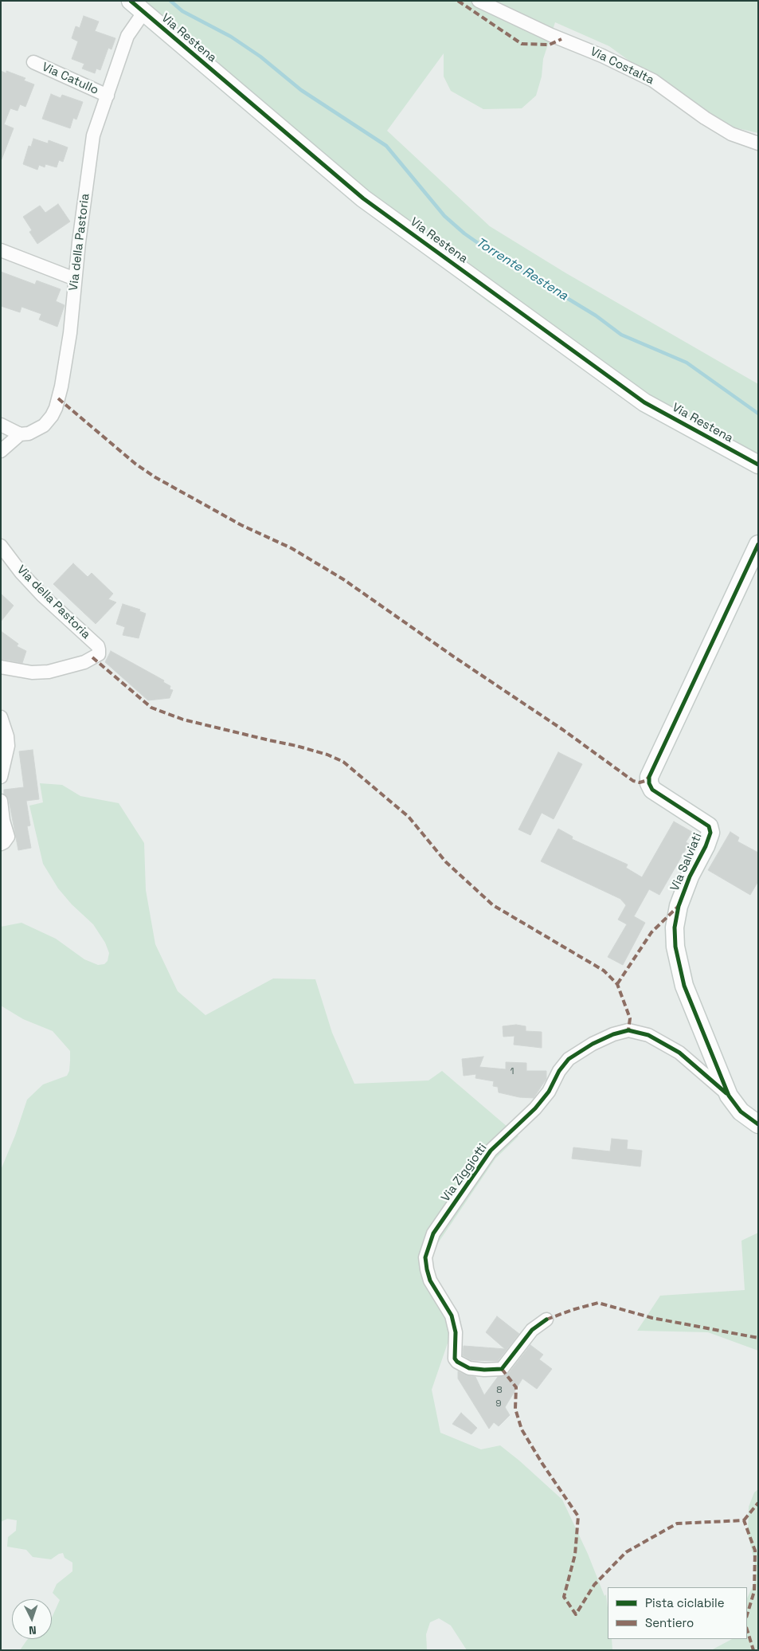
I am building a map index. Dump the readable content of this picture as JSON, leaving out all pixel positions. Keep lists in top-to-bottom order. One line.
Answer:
{"streets":{"street":["Via Restena","Via Costalta","Via Catullo","Via della Pastoria","Via Salviati","Via Ziggiotti"]},"crossings":[["Via Restena","Via della Pastoria"],["Via Catullo","Via della Pastoria"],["Via Salviati","Via Ziggiotti"]],"water":["Torrente Restena"],"house_numbers":["1","8","9"],"legend":["Pista ciclabile","Sentiero"],"north":"bottom"}
